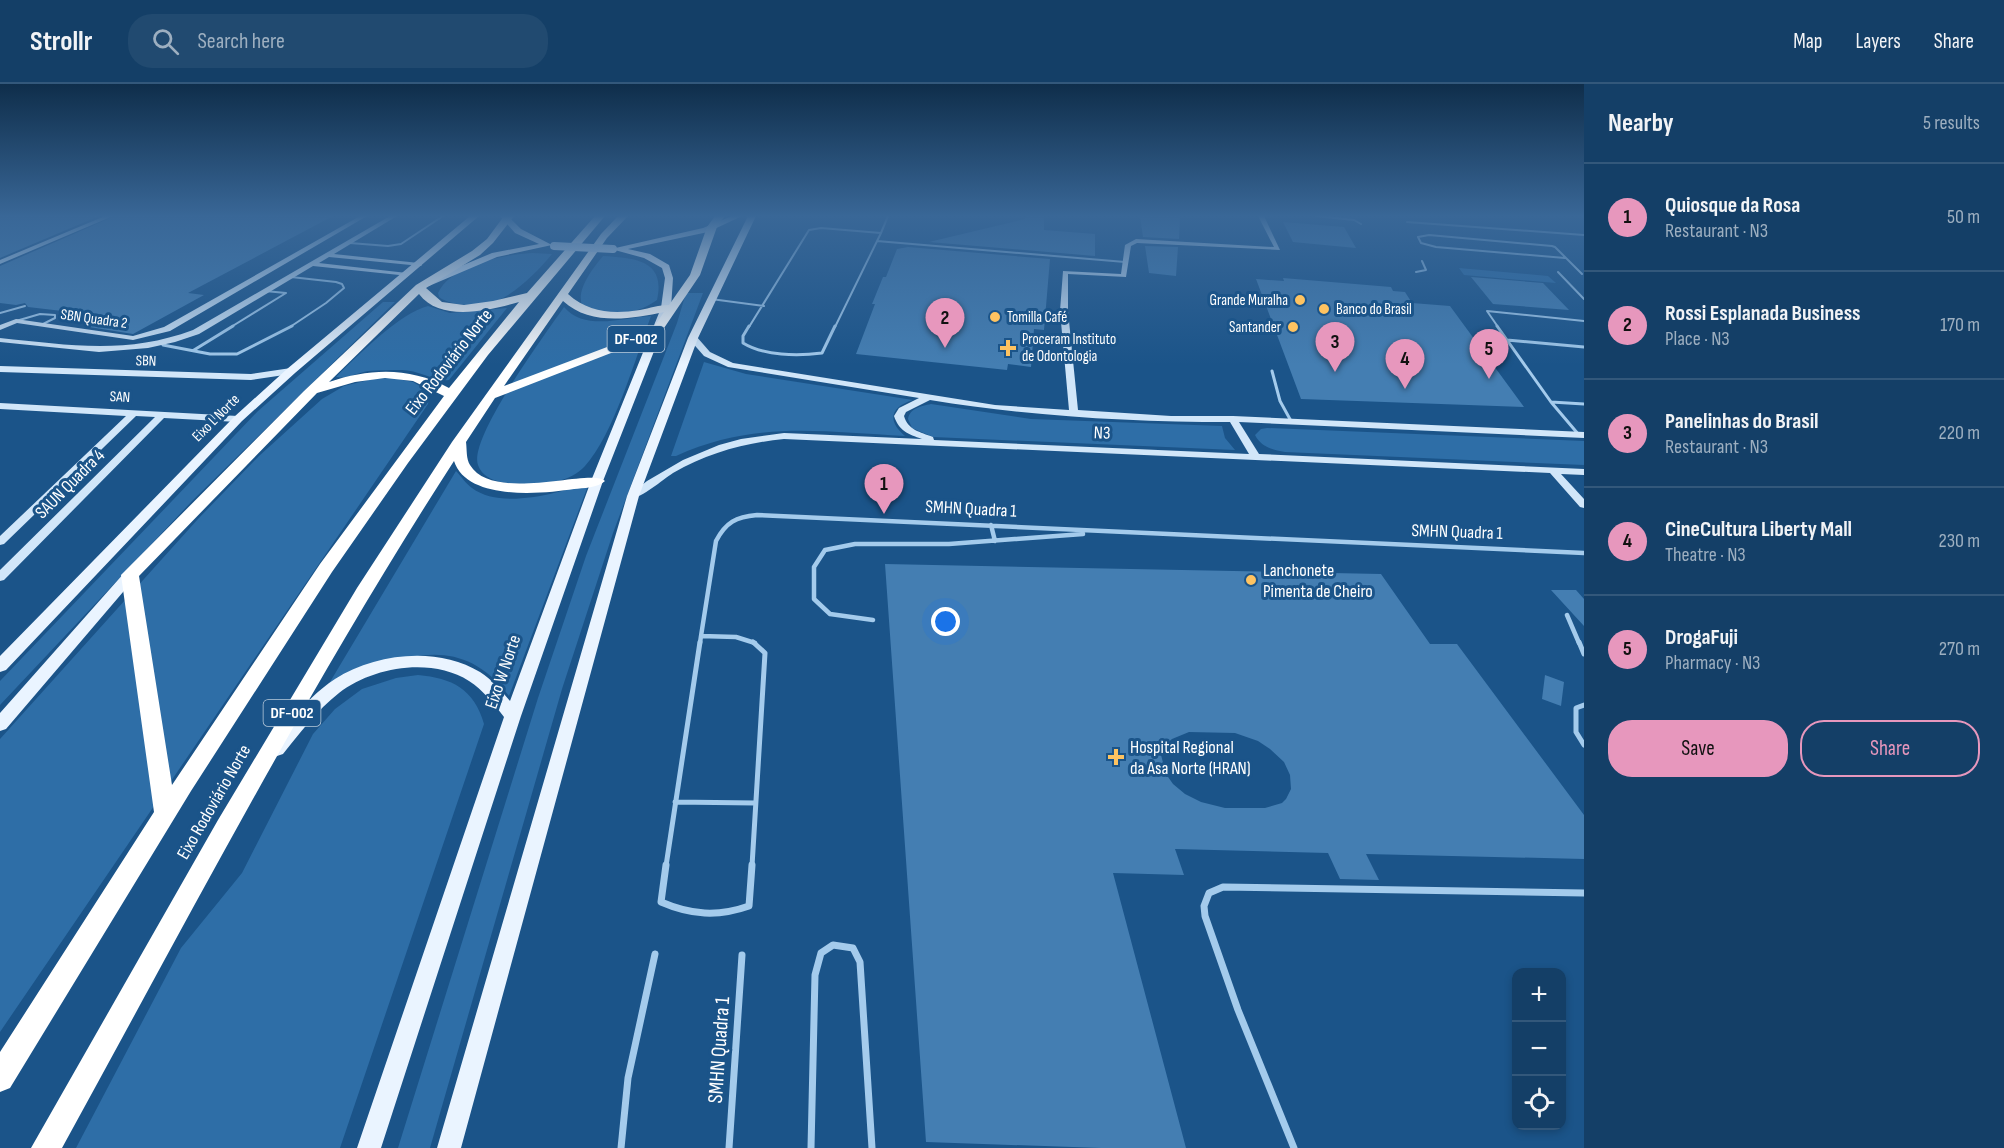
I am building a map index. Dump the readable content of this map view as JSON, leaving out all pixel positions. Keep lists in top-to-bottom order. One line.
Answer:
{"streets":{"highway":["DF-002","Eixo Rodoviário Norte"],"main road":["Eixo L Norte","Eixo W Norte"],"street":["SBN Quadra 2","SBN","SAN","N3","SAUN Quadra 4"],"lane":["SMHN Quadra 1"]},"crossings":[["DF-002","Eixo Rodoviário Norte"],["DF-002","Eixo W Norte"],["SBN","Eixo L Norte"],["SAN","Eixo L Norte"],["SAN","SAUN Quadra 4"]],"places":{"other":["Grande Muralha","Banco do Brasil","Tomilla Café","Santander","Lanchonete Pimenta de Cheiro"],"health":["Proceram Instituto de Odontologia","Hospital Regional da Asa Norte (HRAN)"]},"page":{"header":"Strollr","search":"Search here","nav":["Map","Layers","Share"],"heading":["Nearby","5 results"],"list":[{"mark":"1","name":"Quiosque da Rosa","note":"Restaurant · N3","value":"50 m"},{"mark":"2","name":"Rossi Esplanada Business","note":"Place · N3","value":"170 m"},{"mark":"3","name":"Panelinhas do Brasil","note":"Restaurant · N3","value":"220 m"},{"mark":"4","name":"CineCultura Liberty Mall","note":"Theatre · N3","value":"230 m"},{"mark":"5","name":"DrogaFuji","note":"Pharmacy · N3","value":"270 m"}],"pins":["2","3","5","4","1"],"buttons":["Save","Share"],"map_buttons":["+","−"]}}
